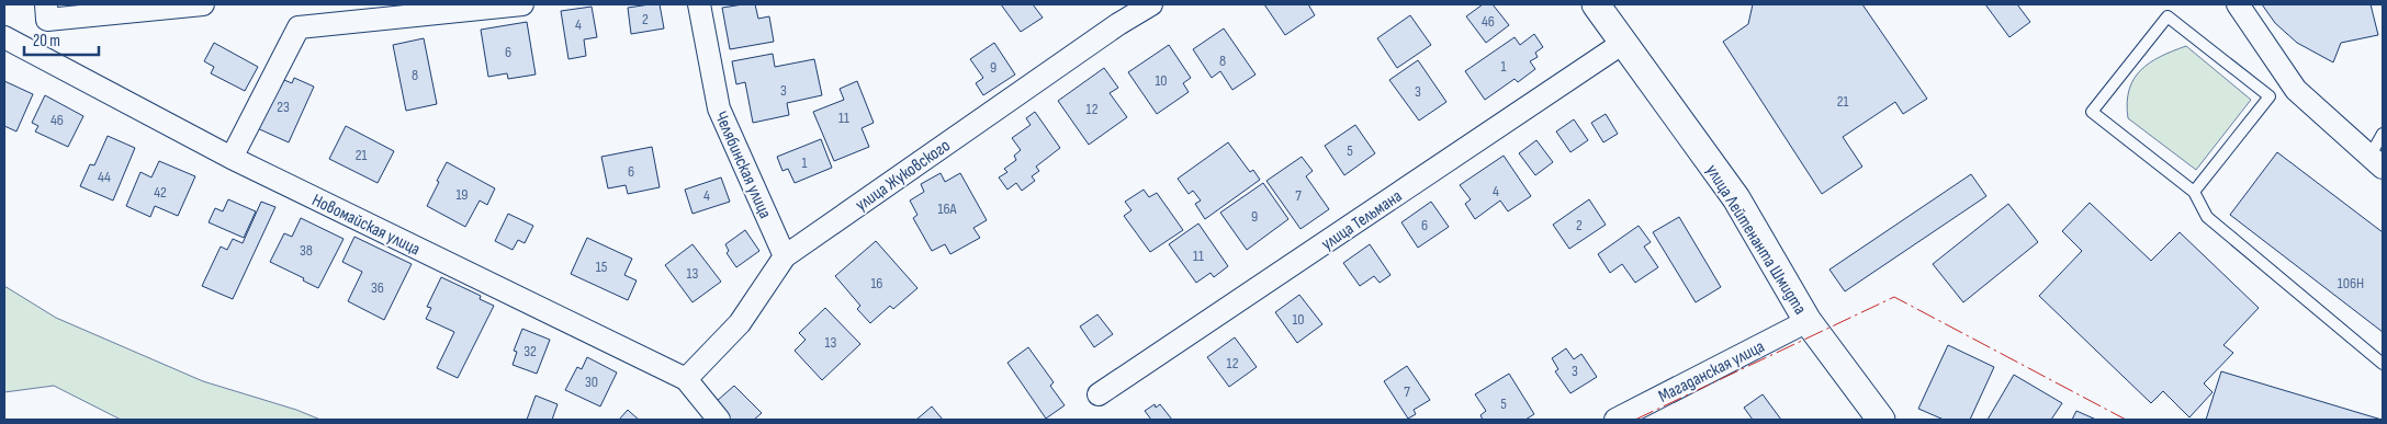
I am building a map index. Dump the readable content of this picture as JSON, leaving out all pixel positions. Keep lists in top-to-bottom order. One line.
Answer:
{"streets":{"street":["Челябинская улица","улица Жуковского","улица Тельмана","Новомайская улица","улица Лейтенанта Шмидта","Магаданская улица"]},"crossings":[["Челябинская улица","улица Жуковского"],["улица Жуковского","Новомайская улица"],["улица Тельмана","улица Лейтенанта Шмидта"],["улица Лейтенанта Шмидта","Магаданская улица"]],"house_numbers":["2","46","4","6","8","1","9","8","10","3","3","21","23","12","11","46","5","21","1","6","44","4","42","19","4","7","16А","9","6","2","38","11","15","13","16","106Н","36","10","13","32","12","3","30","7","5"],"scale_bar":"20 m"}
